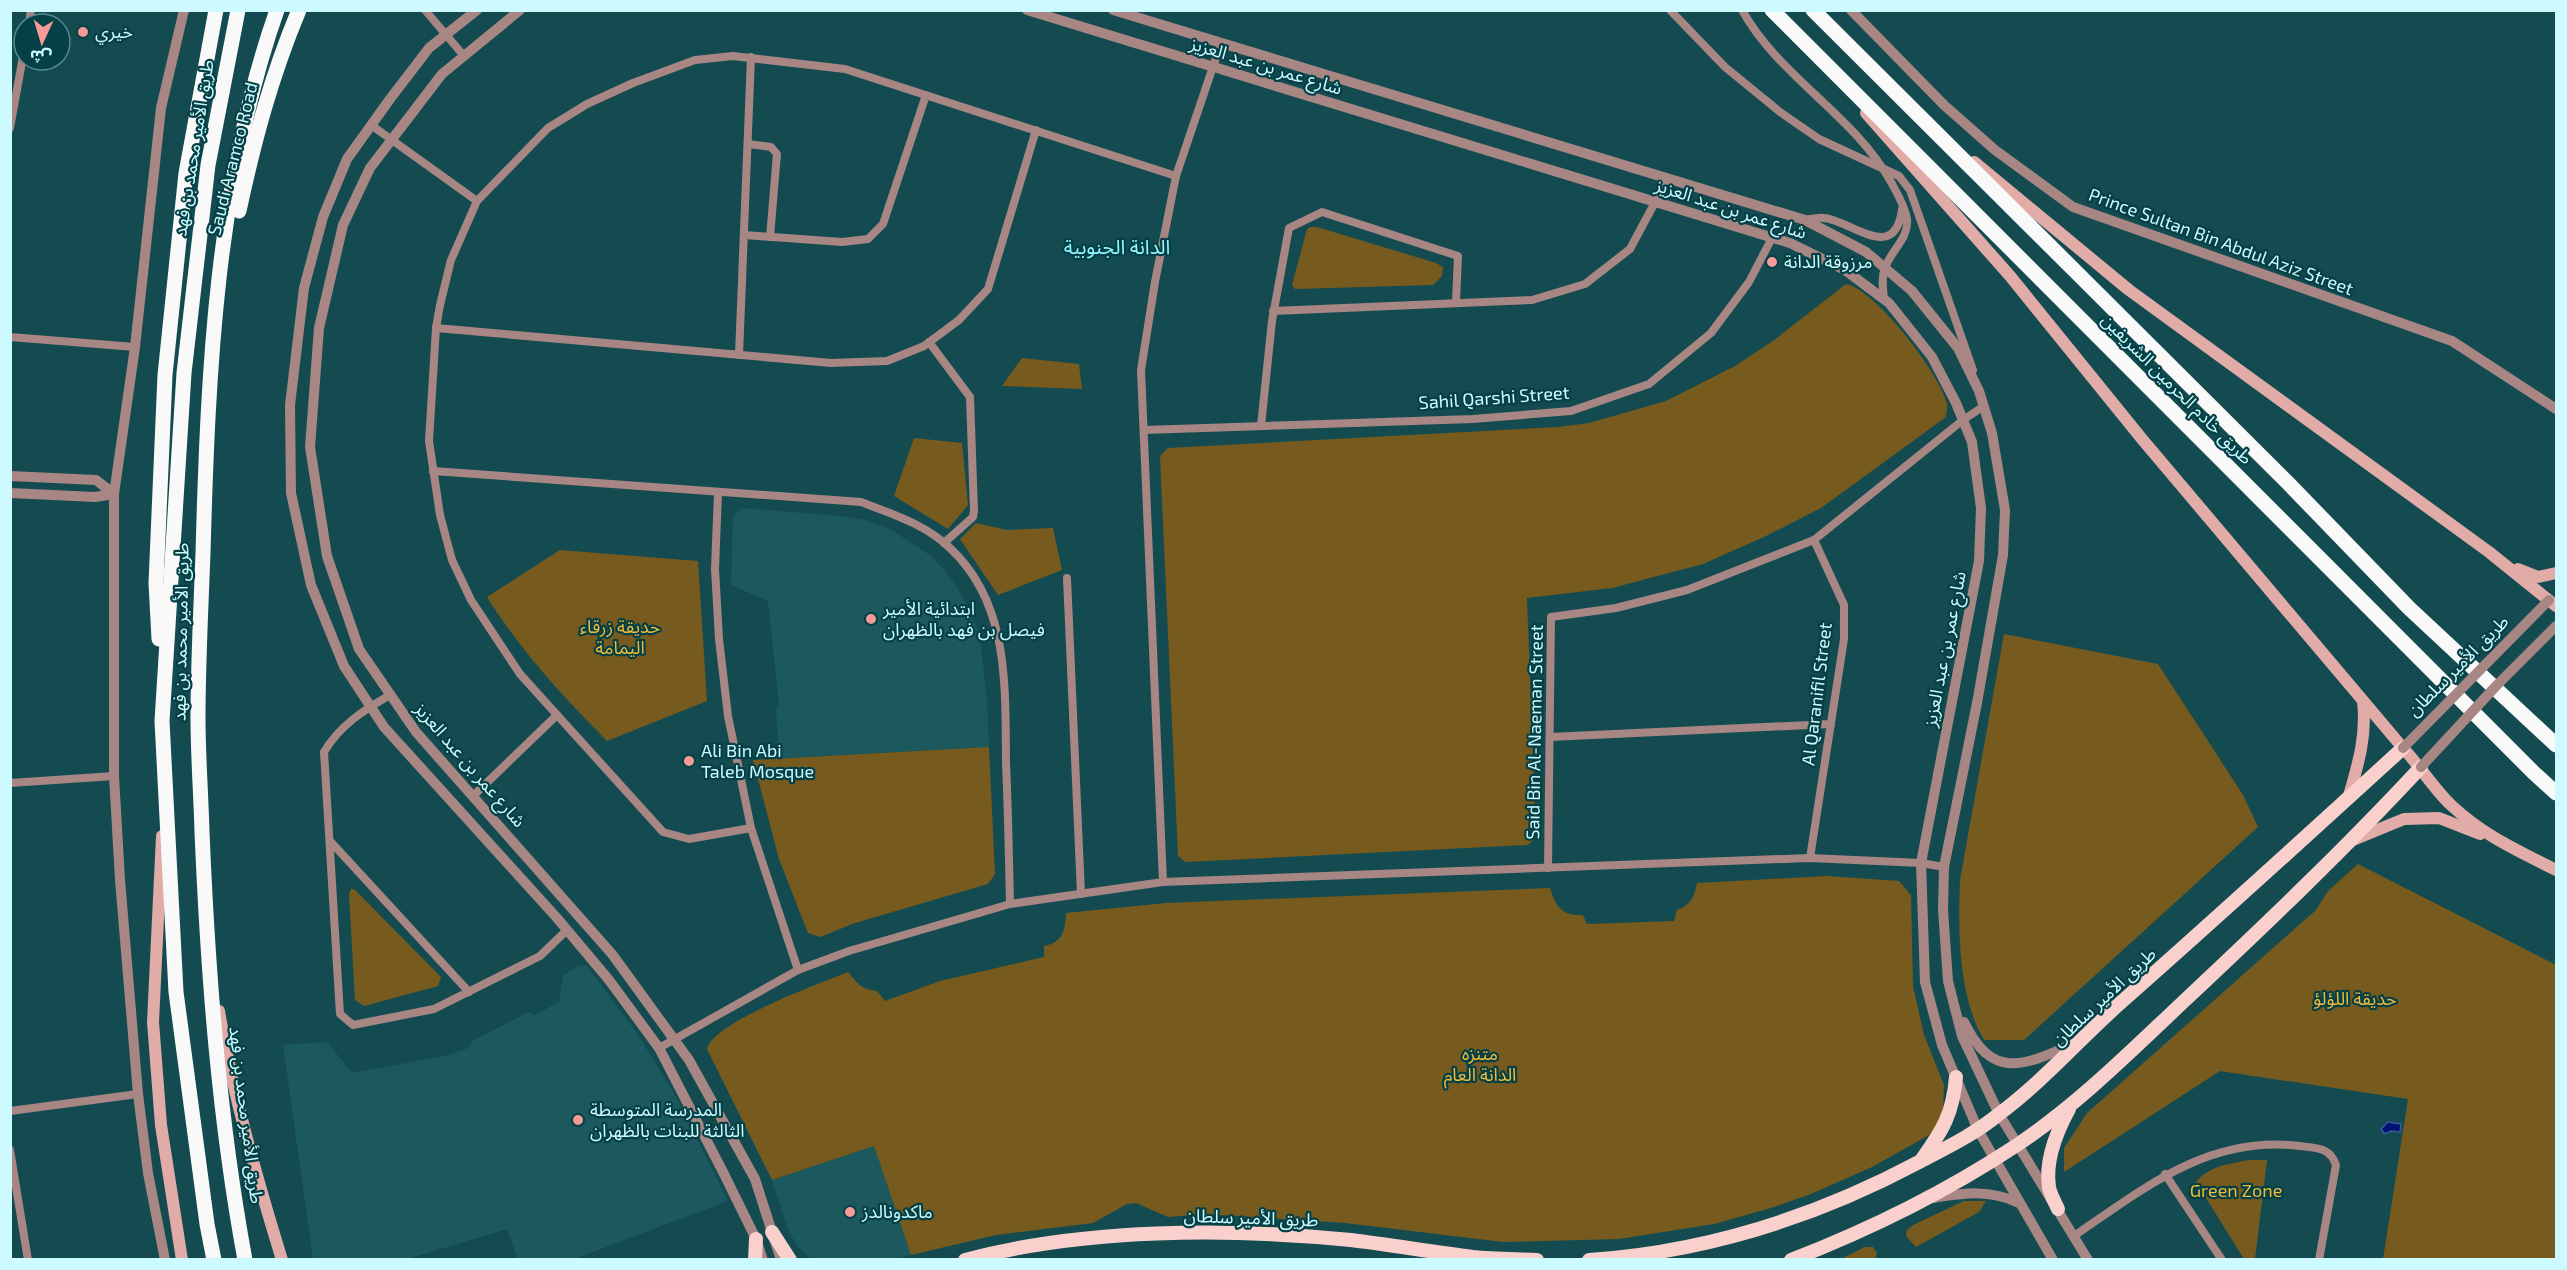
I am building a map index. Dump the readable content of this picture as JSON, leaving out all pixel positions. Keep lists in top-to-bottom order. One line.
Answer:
{"streets":{"highway":["طريق الأمير محمد بن فهد","Saudi Aramco Road","طريق خادم الحرمين الشريفين"],"main road":["طريق الأمير سلطان"],"street":["شارع عمر بن عبد العزيز","Prince Sultan Bin Abdul Aziz Street","Sahil Qarshi Street","Al Qaranifil Street","Said Bin Al-Naeman Street"]},"crossings":[["شارع عمر بن عبد العزيز","Sahil Qarshi Street"],["شارع عمر بن عبد العزيز","طريق الأمير سلطان"],["شارع عمر بن عبد العزيز","Said Bin Al-Naeman Street"],["طريق الأمير محمد بن فهد","Saudi Aramco Road"],["Al Qaranifil Street","Said Bin Al-Naeman Street"]],"districts":["الدانة الجنوبية"],"parks":["حديقة زرقاء اليمامة","حديقة اللؤلؤ","متنزه الدانة العام","Green Zone"],"places":["خيري","مرزوقة الدانة","ابتدائية الأمير فيصل بن فهد بالظهران","Ali Bin Abi Taleb Mosque","المدرسة المتوسطة الثالثة للبنات بالظهران","ماكدونالدز"],"north":"bottom"}
